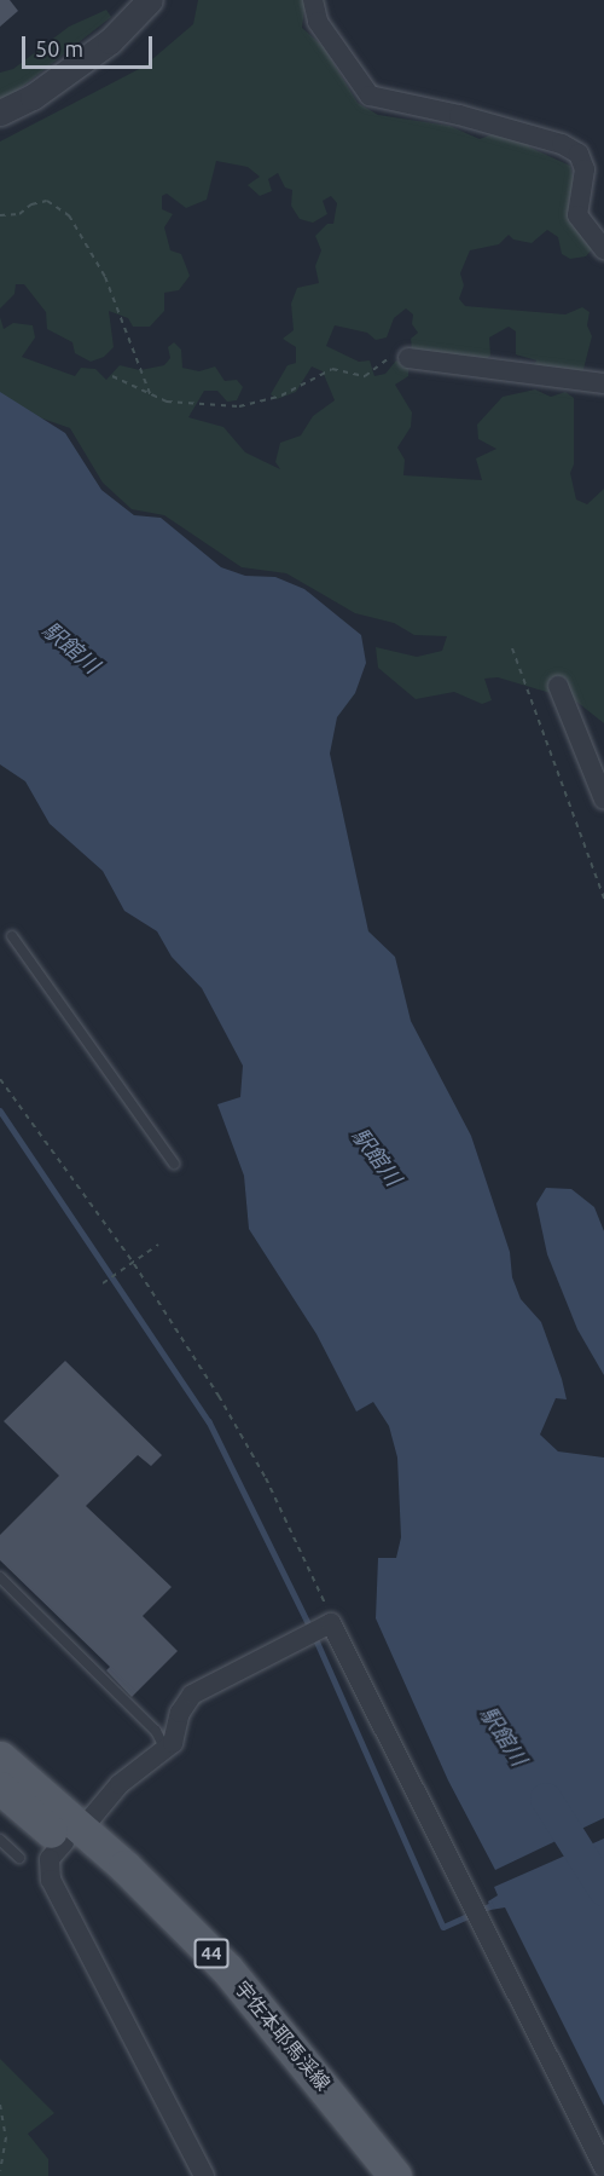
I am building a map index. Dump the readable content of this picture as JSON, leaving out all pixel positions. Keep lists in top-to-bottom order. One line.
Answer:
{"streets":{"main road":["44","宇佐本耶馬渓線"]},"water":["駅館川"],"scale_bar":"50 m"}
